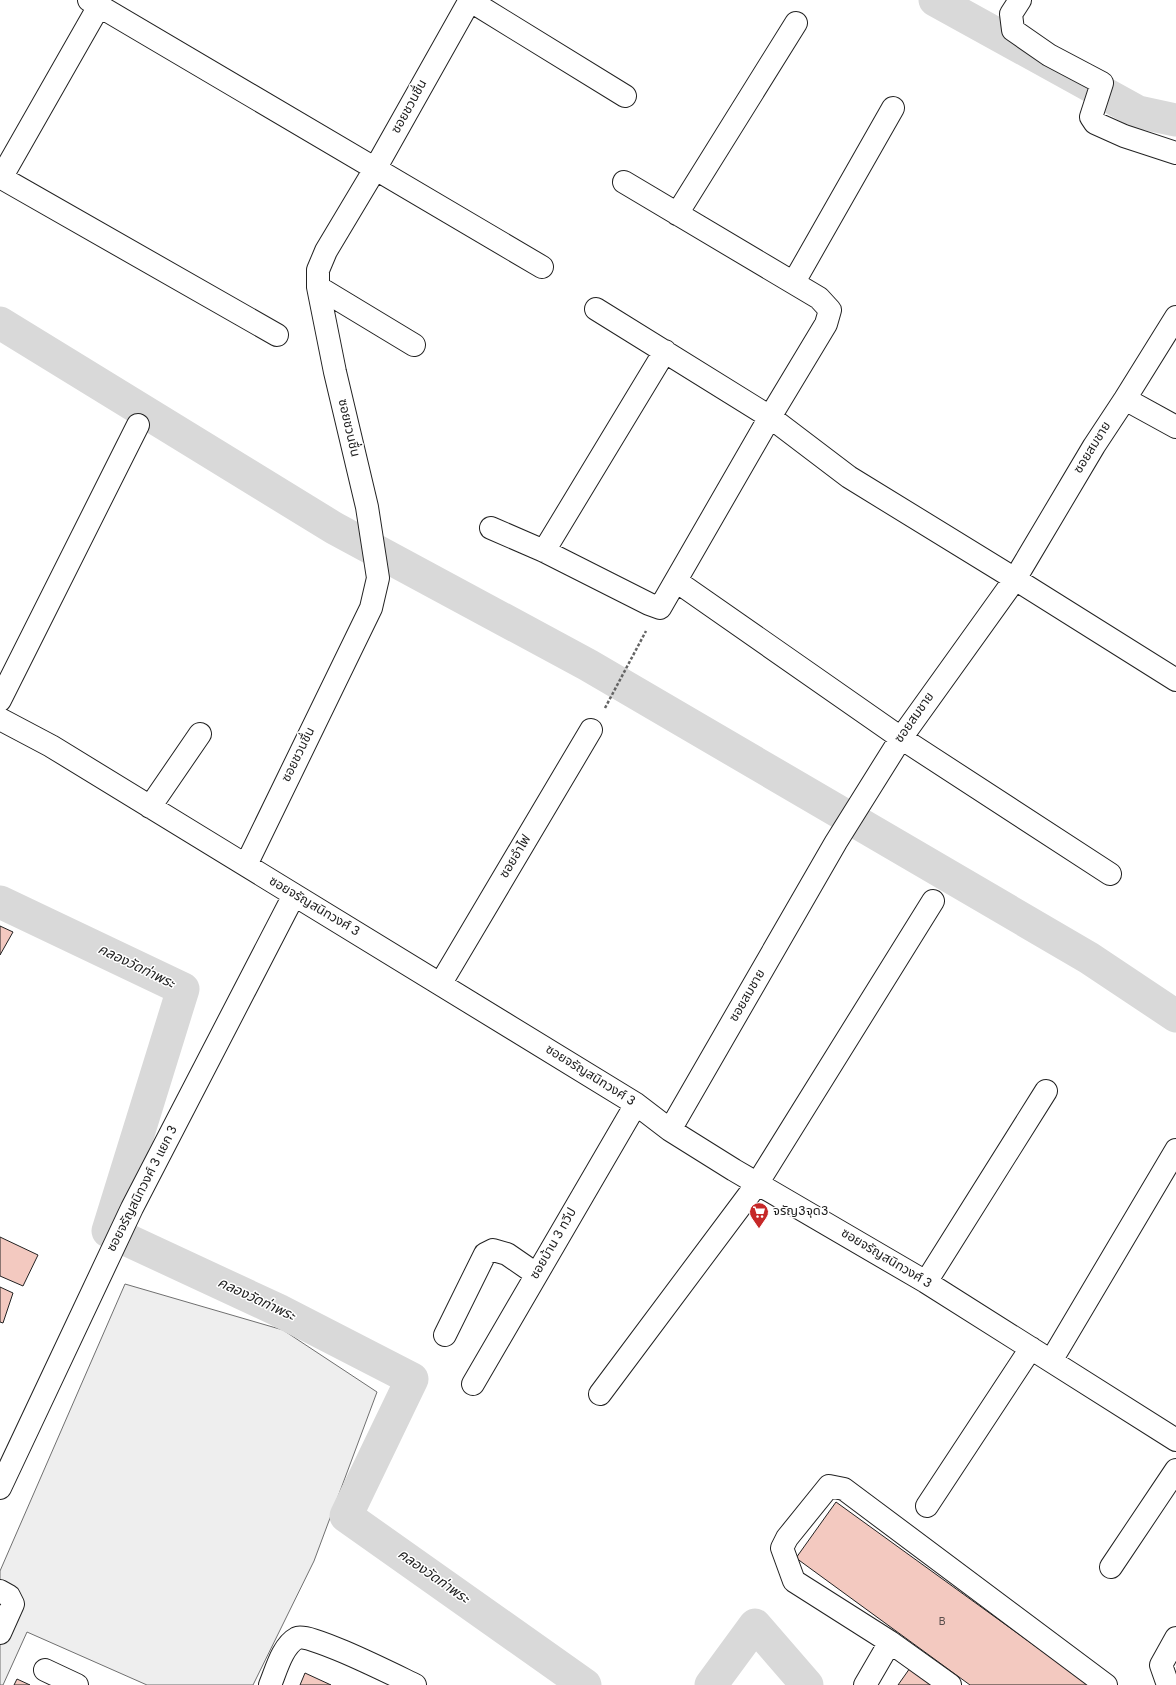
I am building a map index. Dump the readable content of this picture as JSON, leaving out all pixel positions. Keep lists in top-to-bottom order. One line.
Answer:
{"streets":{"street":["ซอยชวนชื่น","ซอยสมชาย","ซอยอำไฟ","ซอยจรัญสนิทวงศ์ 3","ซอยจรัญสนิทวงศ์ 3 แยก 3","ซอยบ้าน 3 ทวีป"]},"crossings":[["ซอยชวนชื่น","ซอยจรัญสนิทวงศ์ 3"],["ซอยสมชาย","ซอยจรัญสนิทวงศ์ 3"],["ซอยอำไฟ","ซอยจรัญสนิทวงศ์ 3"],["ซอยจรัญสนิทวงศ์ 3","ซอยจรัญสนิทวงศ์ 3 แยก 3"],["ซอยจรัญสนิทวงศ์ 3","ซอยบ้าน 3 ทวีป"]],"water":["คลองวัดท่าพระ"],"places":{"supermarket":["จรัญ3จุด3"]},"house_numbers":["B"]}
